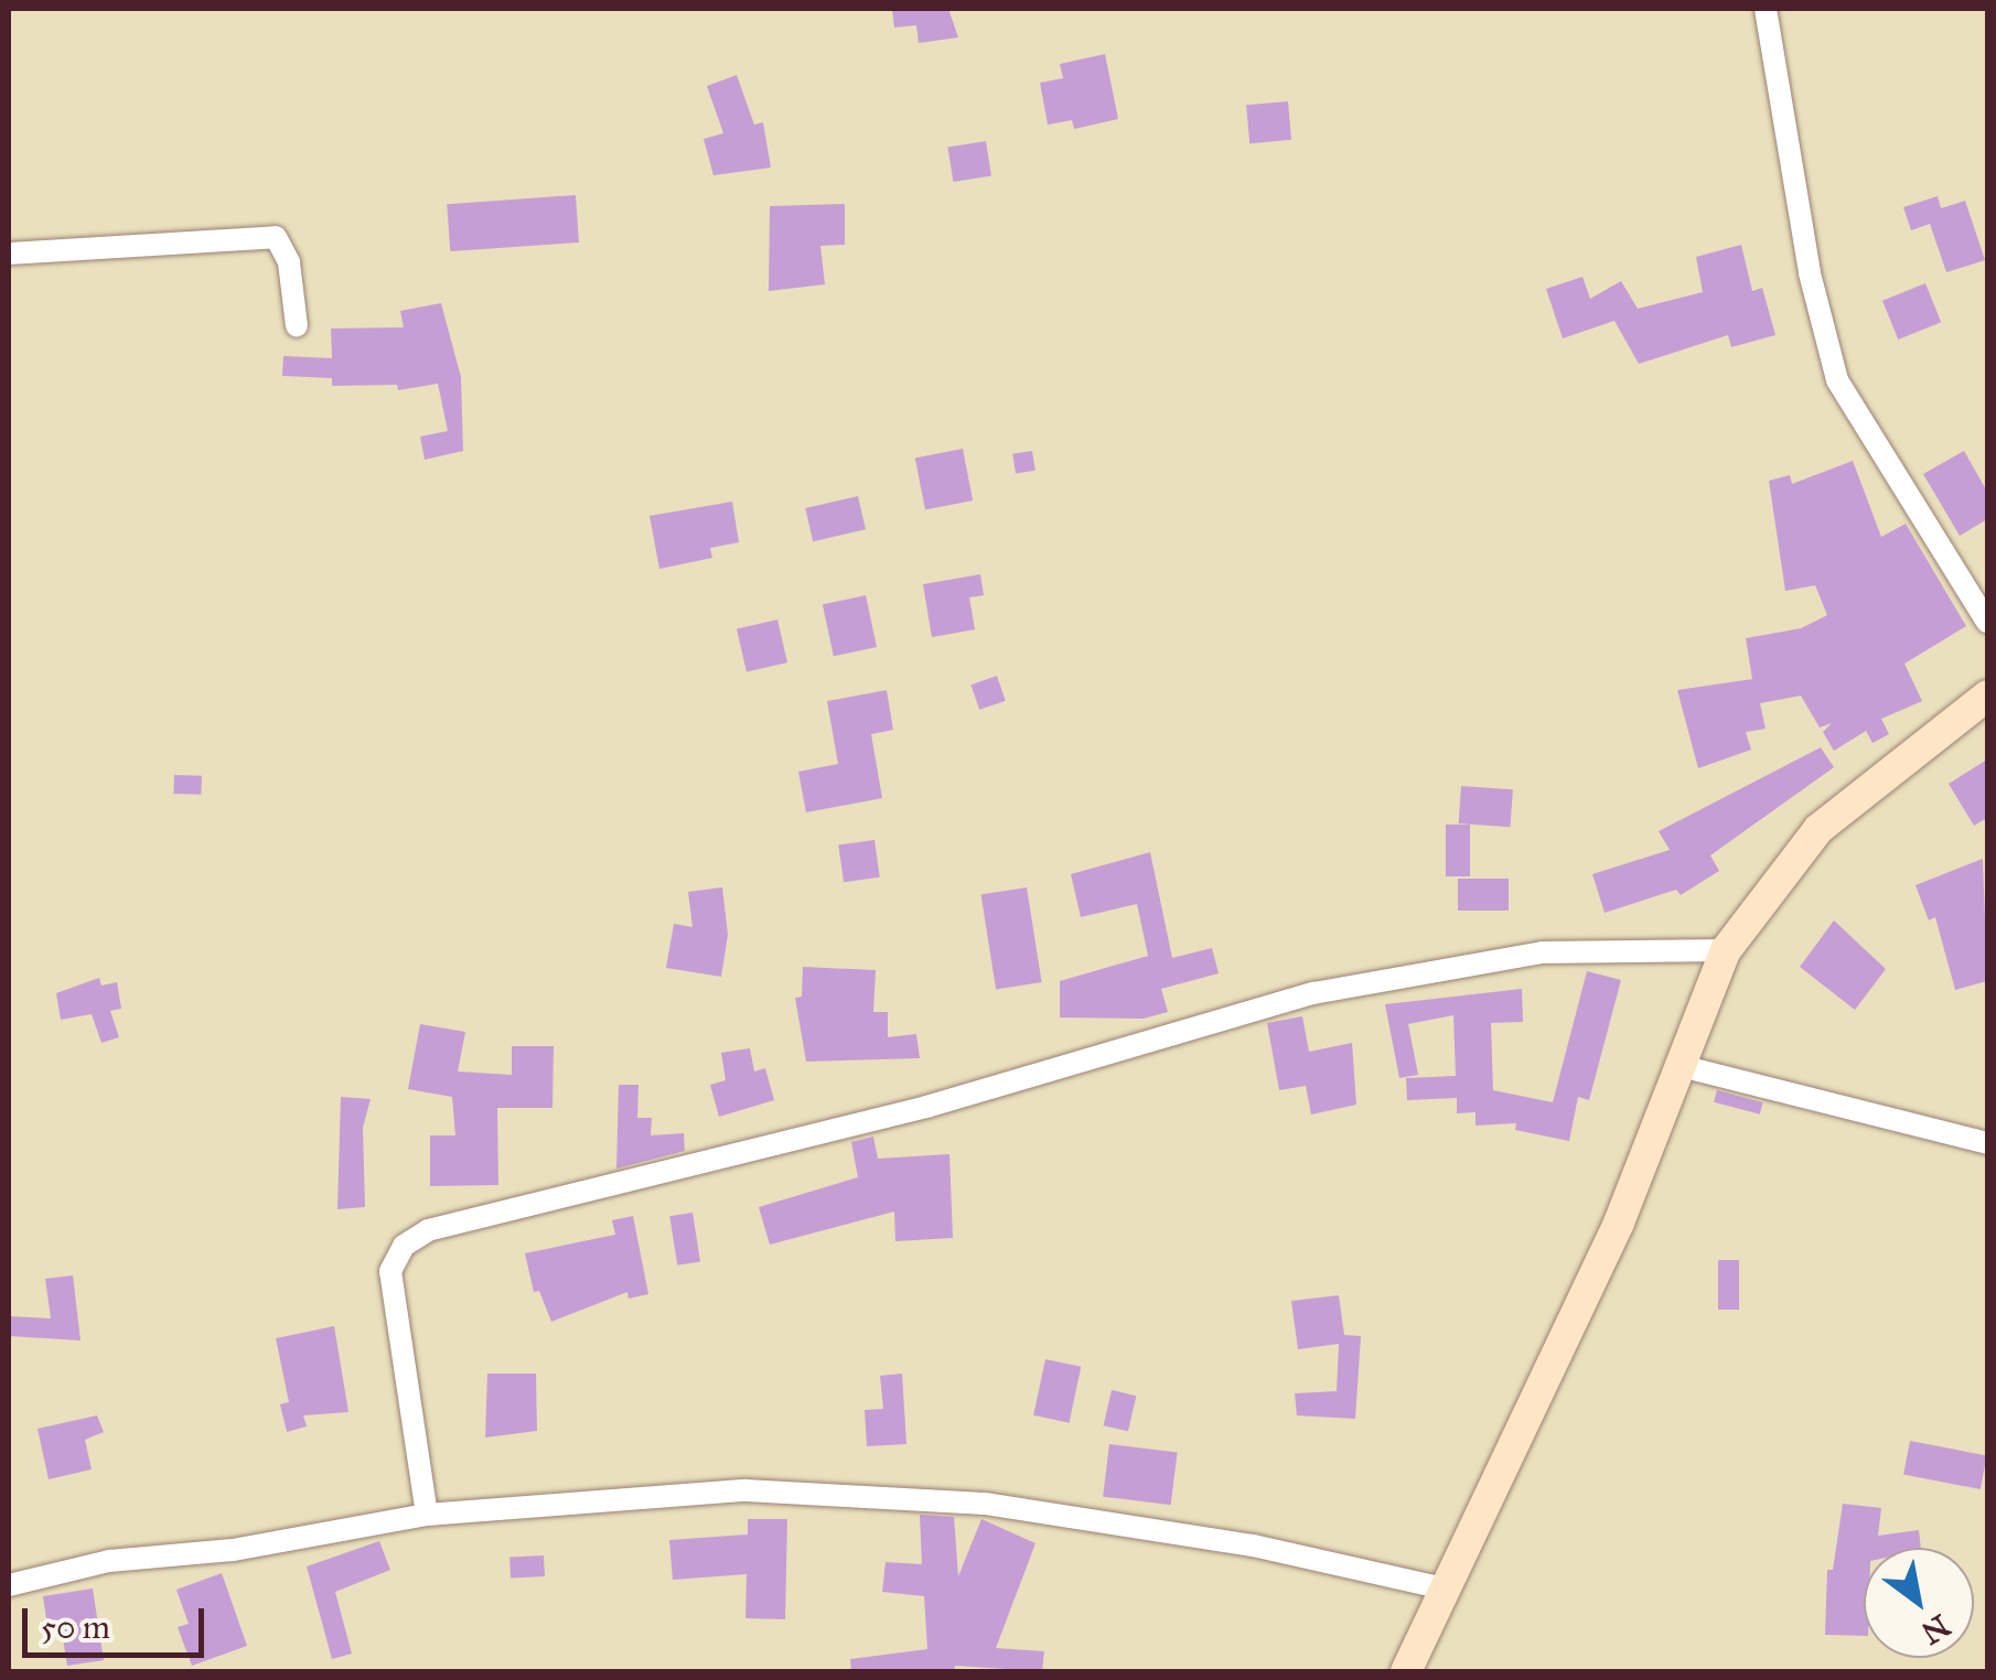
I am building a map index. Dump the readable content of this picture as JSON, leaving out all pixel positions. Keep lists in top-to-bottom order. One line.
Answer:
{"scale_bar":"50 m","north":"bottom right"}
